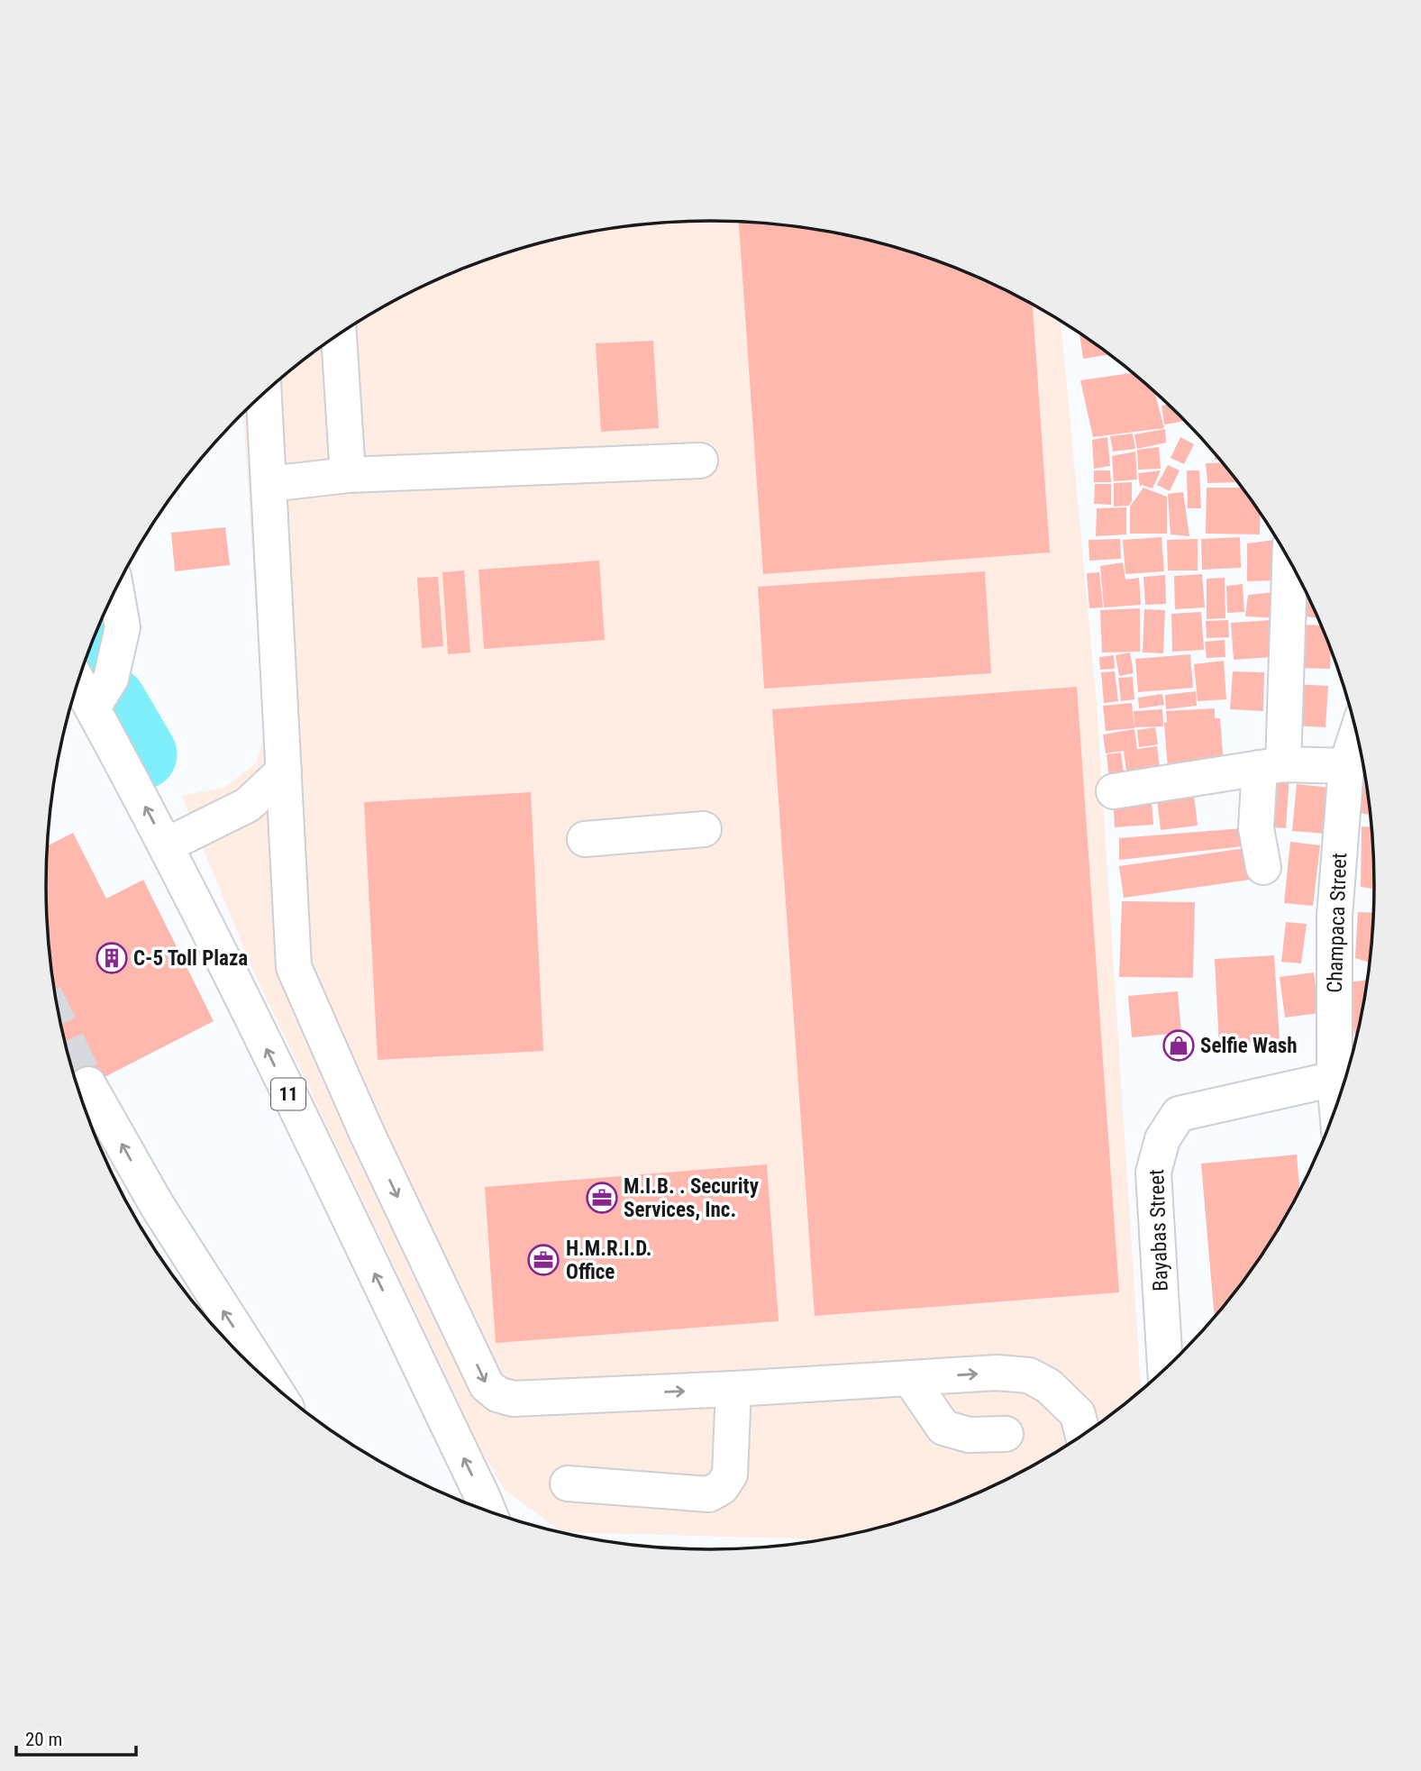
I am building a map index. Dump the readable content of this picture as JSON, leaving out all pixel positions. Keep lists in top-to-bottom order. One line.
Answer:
{"streets":{"main road":["Champaca Street","11","Bayabas Street"]},"crossings":[["Champaca Street","Bayabas Street"]],"places":{"building":["C-5 Toll Plaza"],"shop":["Selfie Wash"],"office":["M.I.B. . Security Services, Inc.","H.M.R.I.D. Office"]},"scale_bar":"20 m"}
